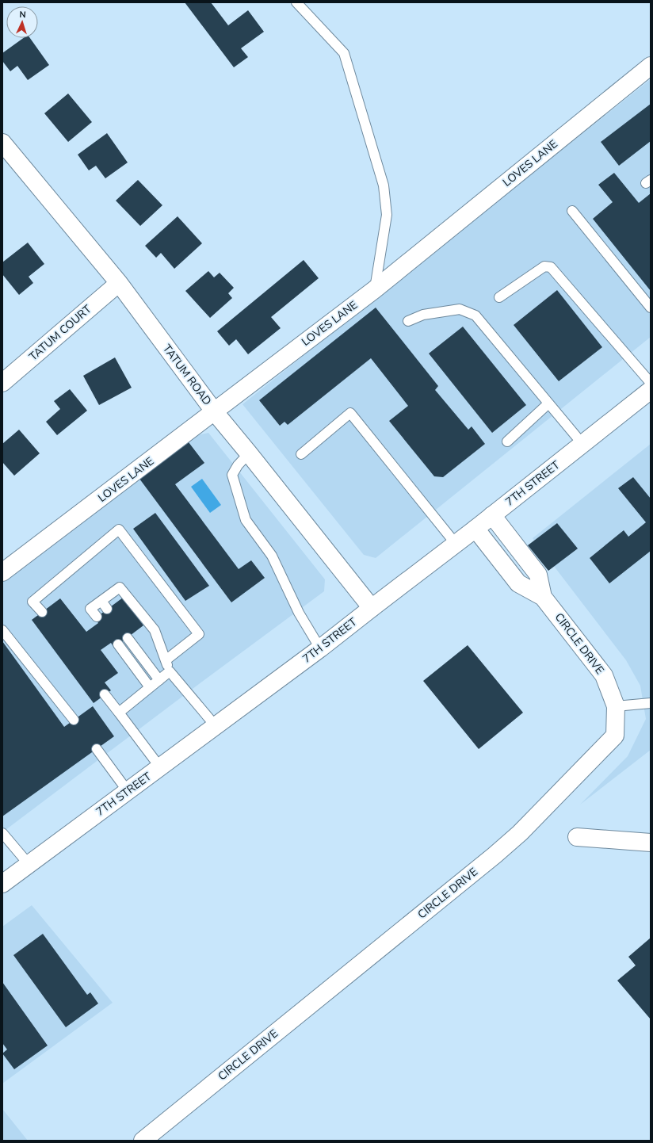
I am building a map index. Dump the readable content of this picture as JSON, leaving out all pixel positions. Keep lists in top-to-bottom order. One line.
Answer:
{"streets":{"street":["LOVES LANE","TATUM COURT","TATUM ROAD","7TH STREET","CIRCLE DRIVE"]},"crossings":[["LOVES LANE","TATUM ROAD"],["TATUM COURT","TATUM ROAD"],["TATUM ROAD","7TH STREET"],["7TH STREET","CIRCLE DRIVE"]],"north":"top"}
